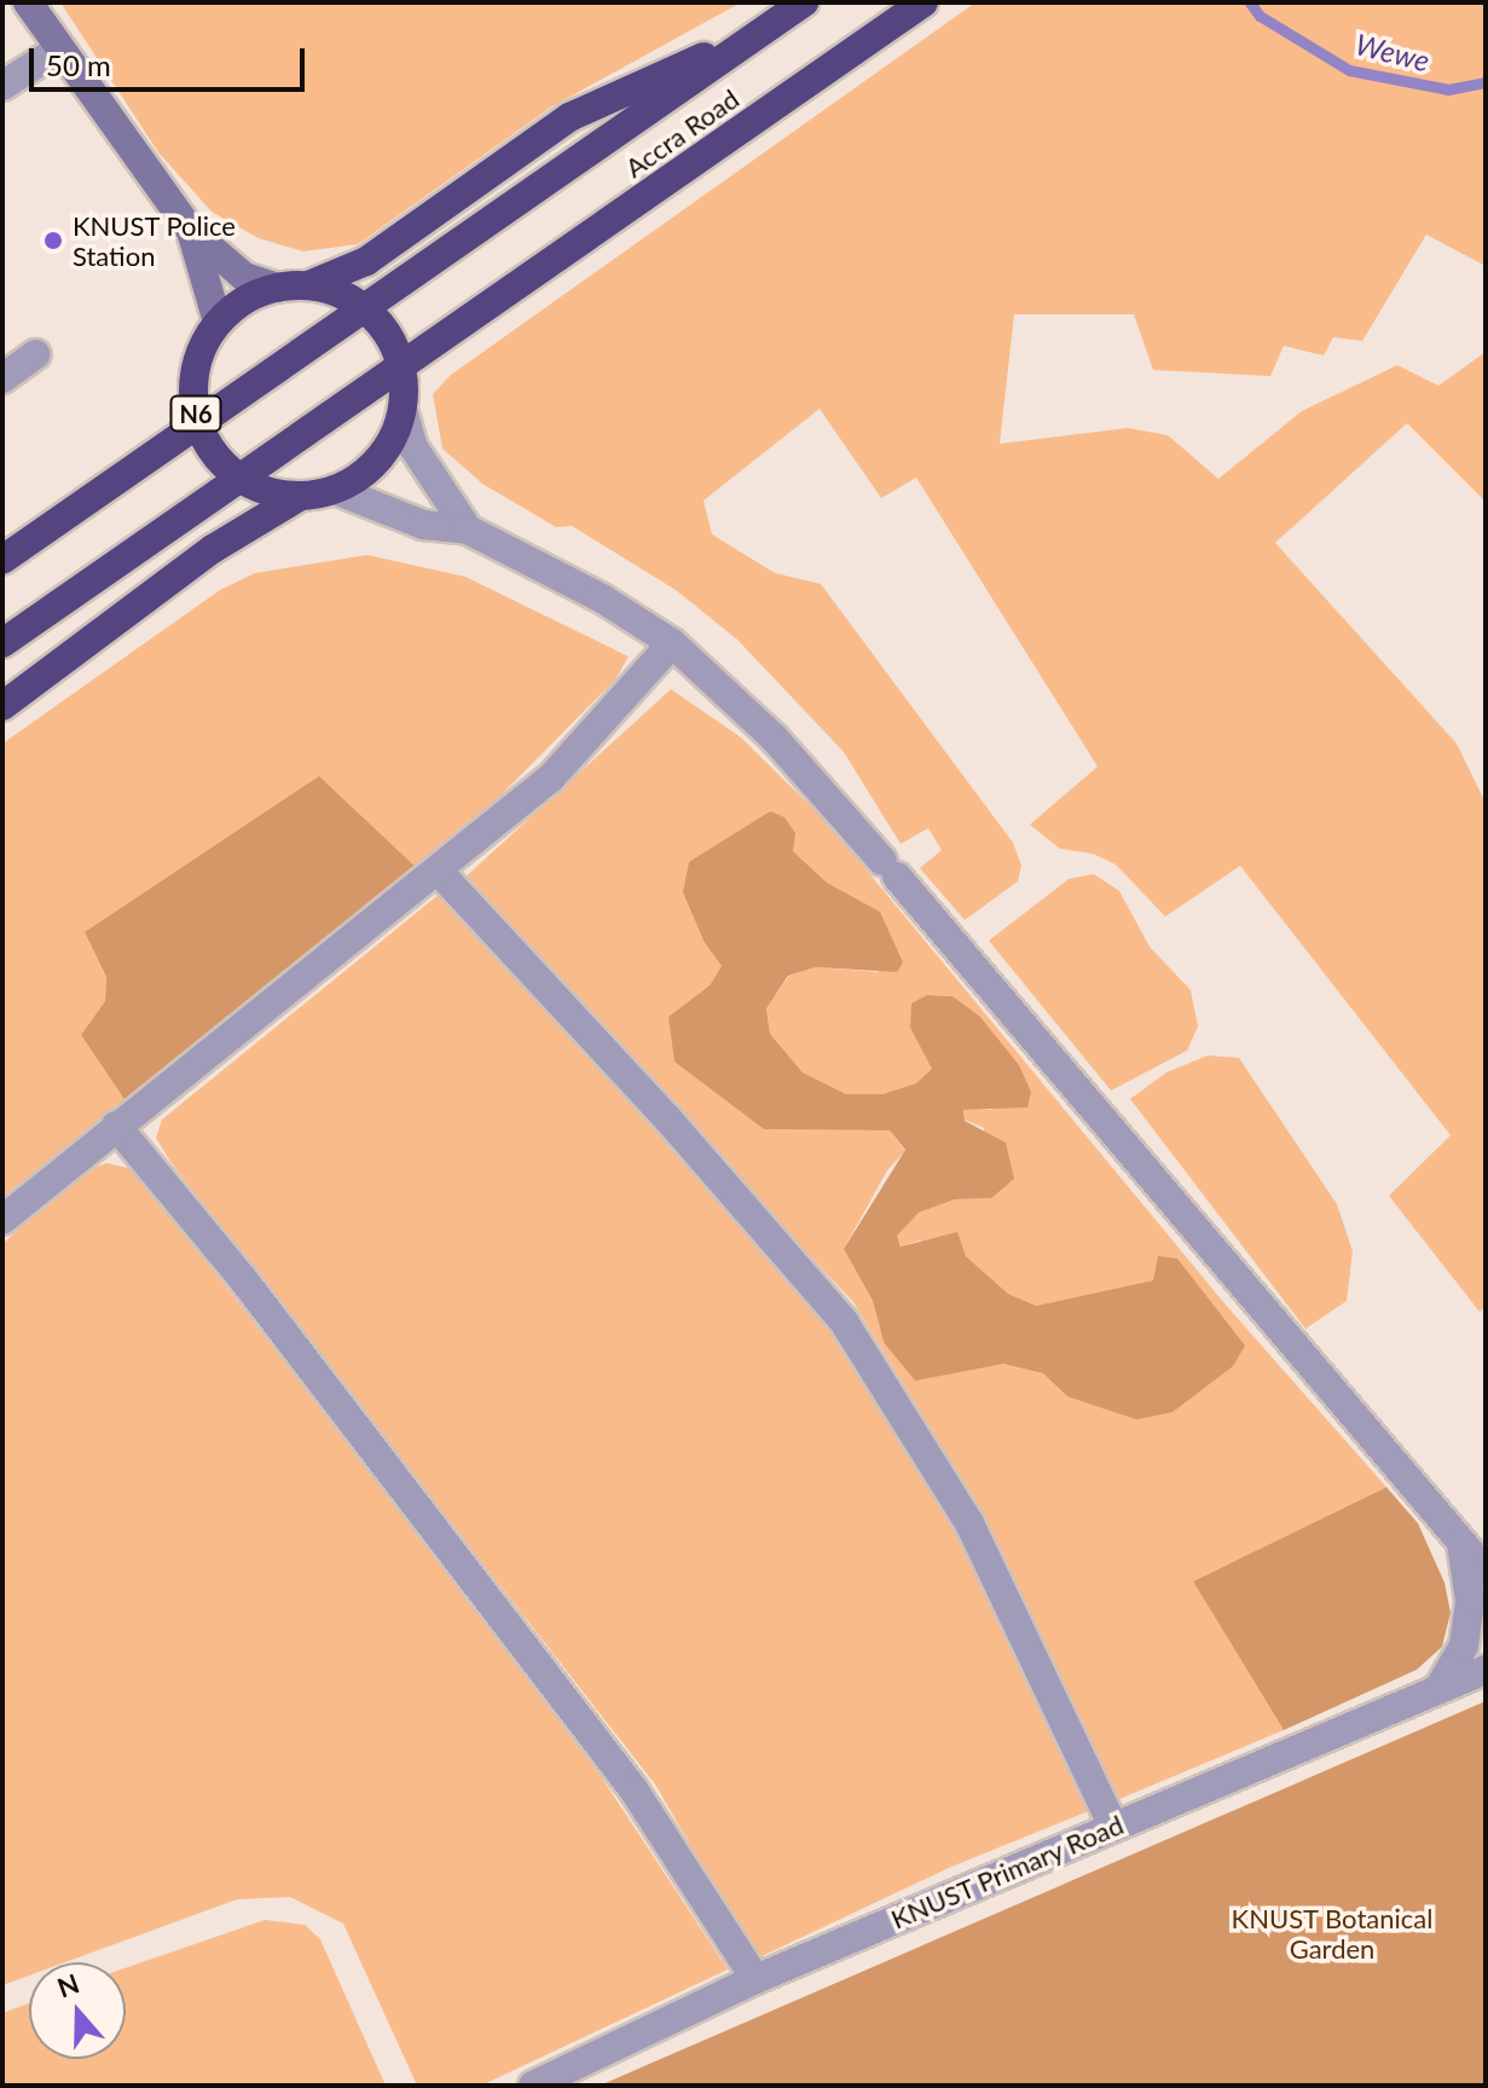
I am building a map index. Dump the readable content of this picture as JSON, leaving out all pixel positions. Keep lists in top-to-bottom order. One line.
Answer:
{"streets":{"highway":["Accra Road","N6"],"street":["KNUST Primary Road"]},"crossings":[["Accra Road","N6"]],"water":["Wewe"],"parks":["KNUST Botanical Garden"],"places":["KNUST Police Station"],"scale_bar":"50 m","north":"top"}
